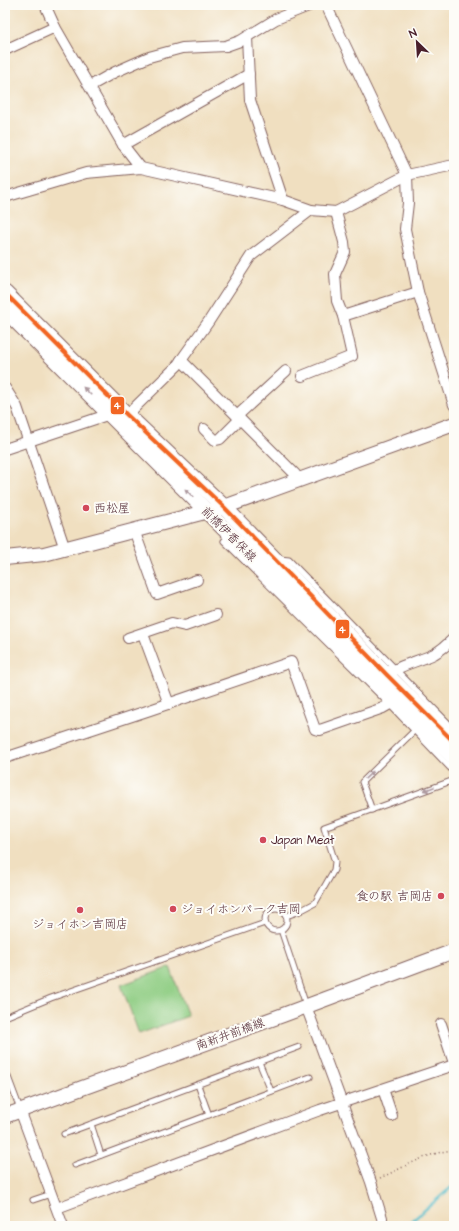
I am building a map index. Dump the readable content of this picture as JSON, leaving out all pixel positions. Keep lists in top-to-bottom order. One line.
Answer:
{"streets":{"main road":["前橋伊香保線","南新井前橋線"]},"places":["西松屋","Japan Meat","食の駅 吉岡店","ジョイホンパーク吉岡","ジョイホン吉岡店"],"lines":["transit line 4"],"north":"top left"}
